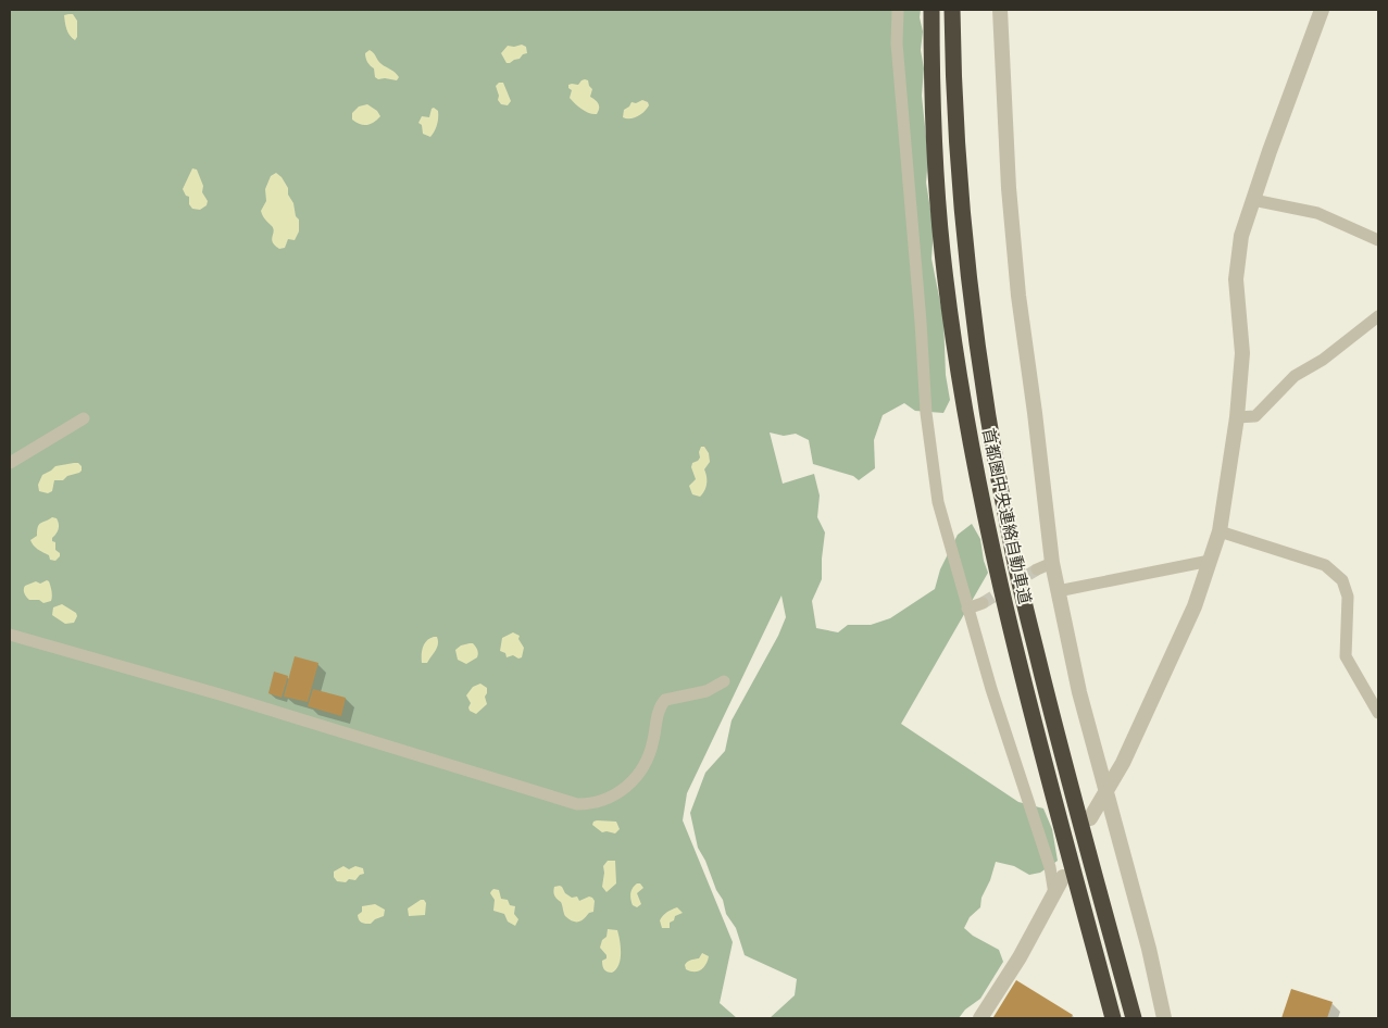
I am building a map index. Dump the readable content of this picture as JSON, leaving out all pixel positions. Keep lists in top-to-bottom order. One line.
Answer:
{"streets":{"highway":["首都圏中央連絡自動車道"]}}
